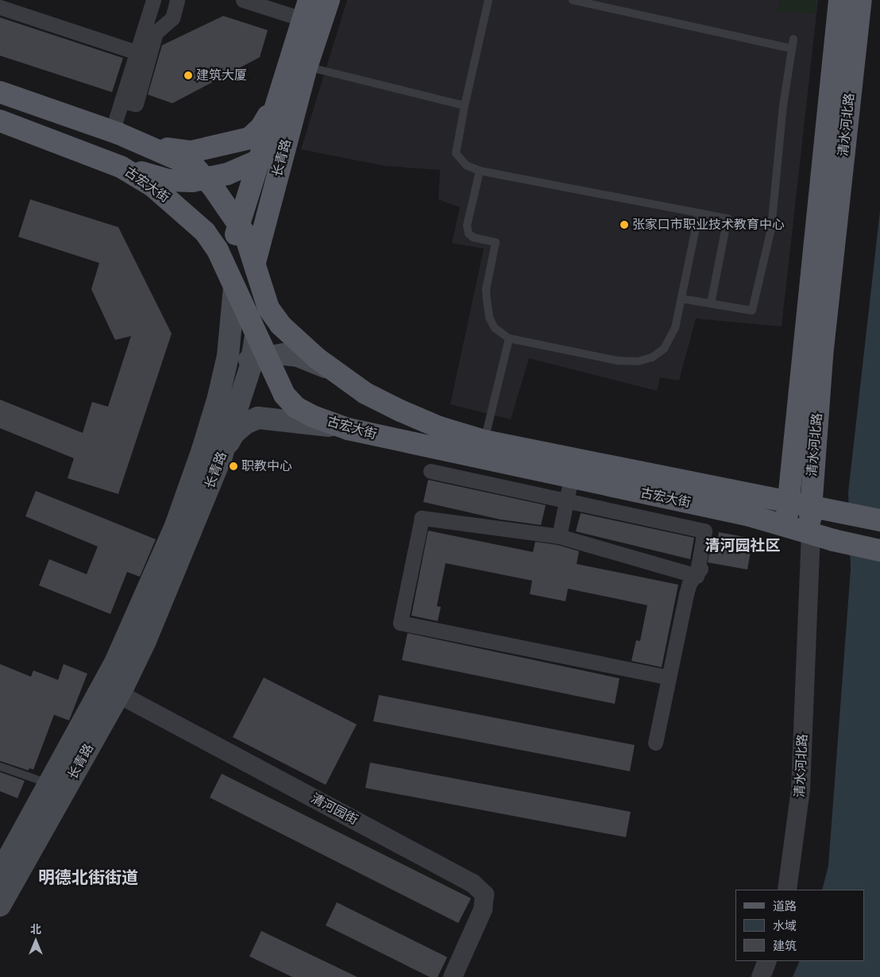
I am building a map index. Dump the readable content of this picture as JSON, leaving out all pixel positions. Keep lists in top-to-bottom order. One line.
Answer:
{"streets":{"main road":["清水河北路","长青路","古宏大街"],"street":["清河园街"]},"crossings":[["清水河北路","古宏大街"],["长青路","古宏大街"],["长青路","清河园街"]],"districts":["清河园社区","明德北街街道"],"places":["建筑大厦","张家口市职业技术教育中心","职教中心"],"legend":["道路","水域","建筑"],"north":"top"}
